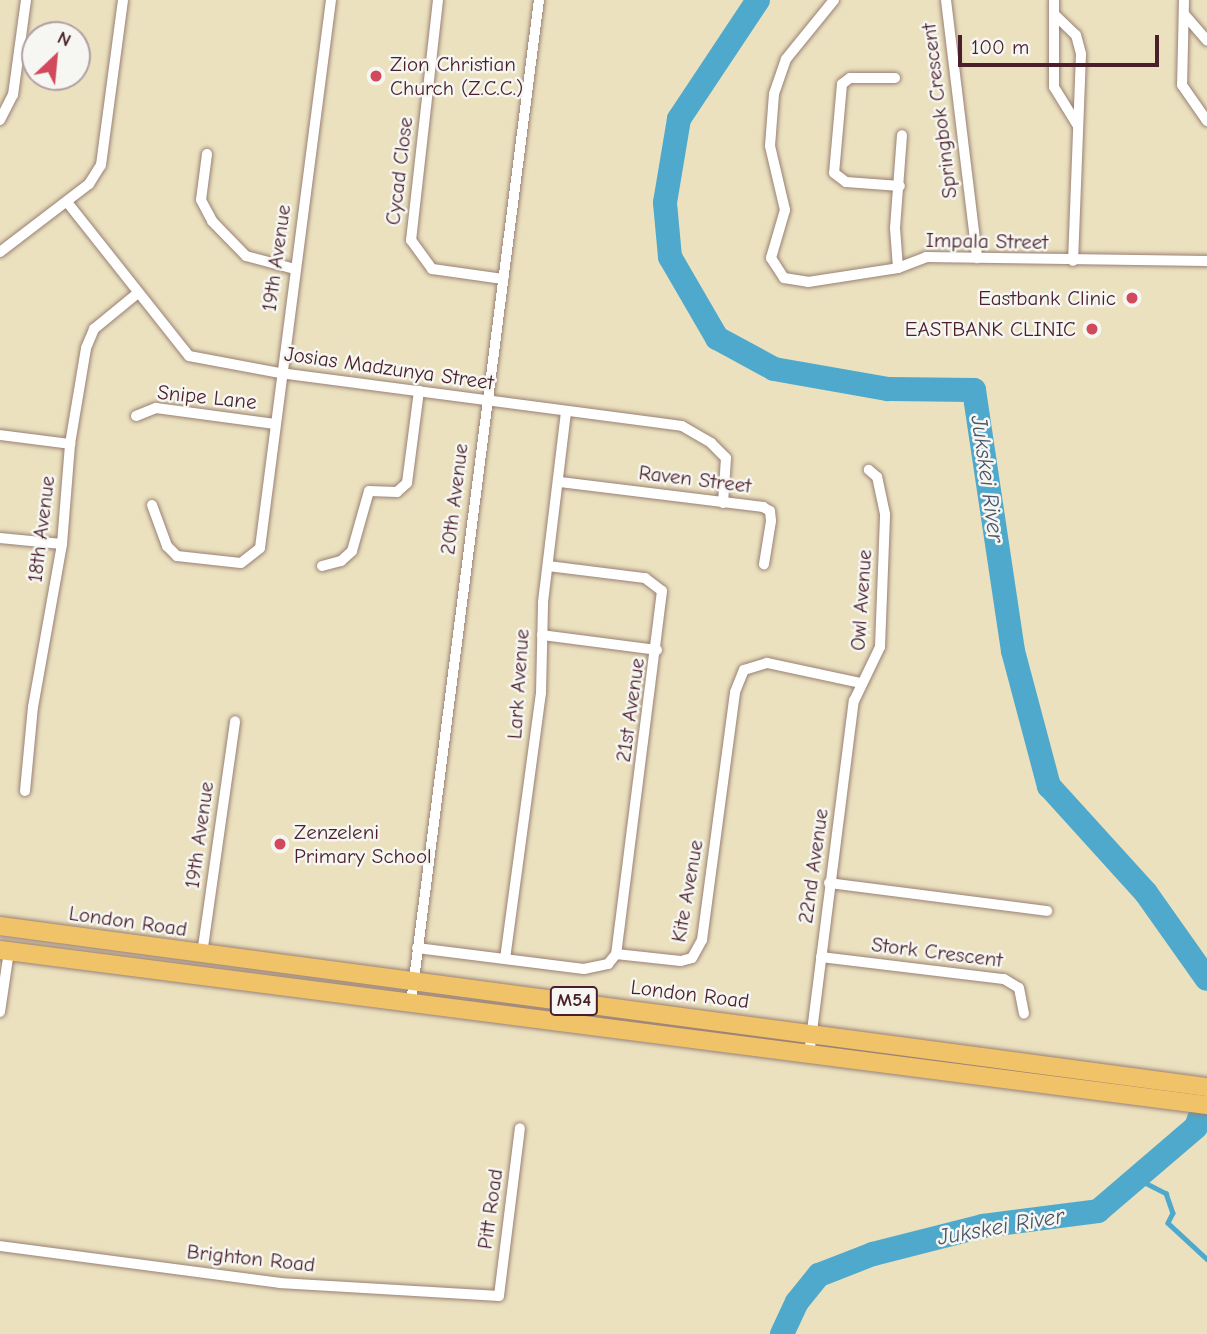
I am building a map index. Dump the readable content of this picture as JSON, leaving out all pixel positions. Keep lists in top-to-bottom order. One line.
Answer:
{"streets":{"main road":["London Road","M54"],"street":["Springbok Crescent","Cycad Close","Impala Street","19th Avenue","Josias Madzunya Street","Snipe Lane","Raven Street","20th Avenue","18th Avenue","Owl Avenue","Lark Avenue","21st Avenue","22nd Avenue","Kite Avenue","Stork Crescent","Pitt Road","Brighton Road"]},"crossings":[["Springbok Crescent","Impala Street"],["Cycad Close","20th Avenue"],["19th Avenue","Josias Madzunya Street"],["19th Avenue","Snipe Lane"],["19th Avenue","London Road"],["Josias Madzunya Street","Raven Street"],["Josias Madzunya Street","20th Avenue"],["Josias Madzunya Street","18th Avenue"],["Josias Madzunya Street","Lark Avenue"],["Raven Street","Lark Avenue"],["20th Avenue","London Road"],["Owl Avenue","22nd Avenue"],["Owl Avenue","Kite Avenue"],["Lark Avenue","21st Avenue"],["21st Avenue","Kite Avenue"],["22nd Avenue","Kite Avenue"],["22nd Avenue","London Road"],["22nd Avenue","Stork Crescent"],["Pitt Road","Brighton Road"]],"water":["Jukskei River"],"places":["Zion Christian Church (Z.C.C.)","Eastbank Clinic","EASTBANK CLINIC","Zenzeleni Primary School"],"scale_bar":"100 m","north":"top right"}
